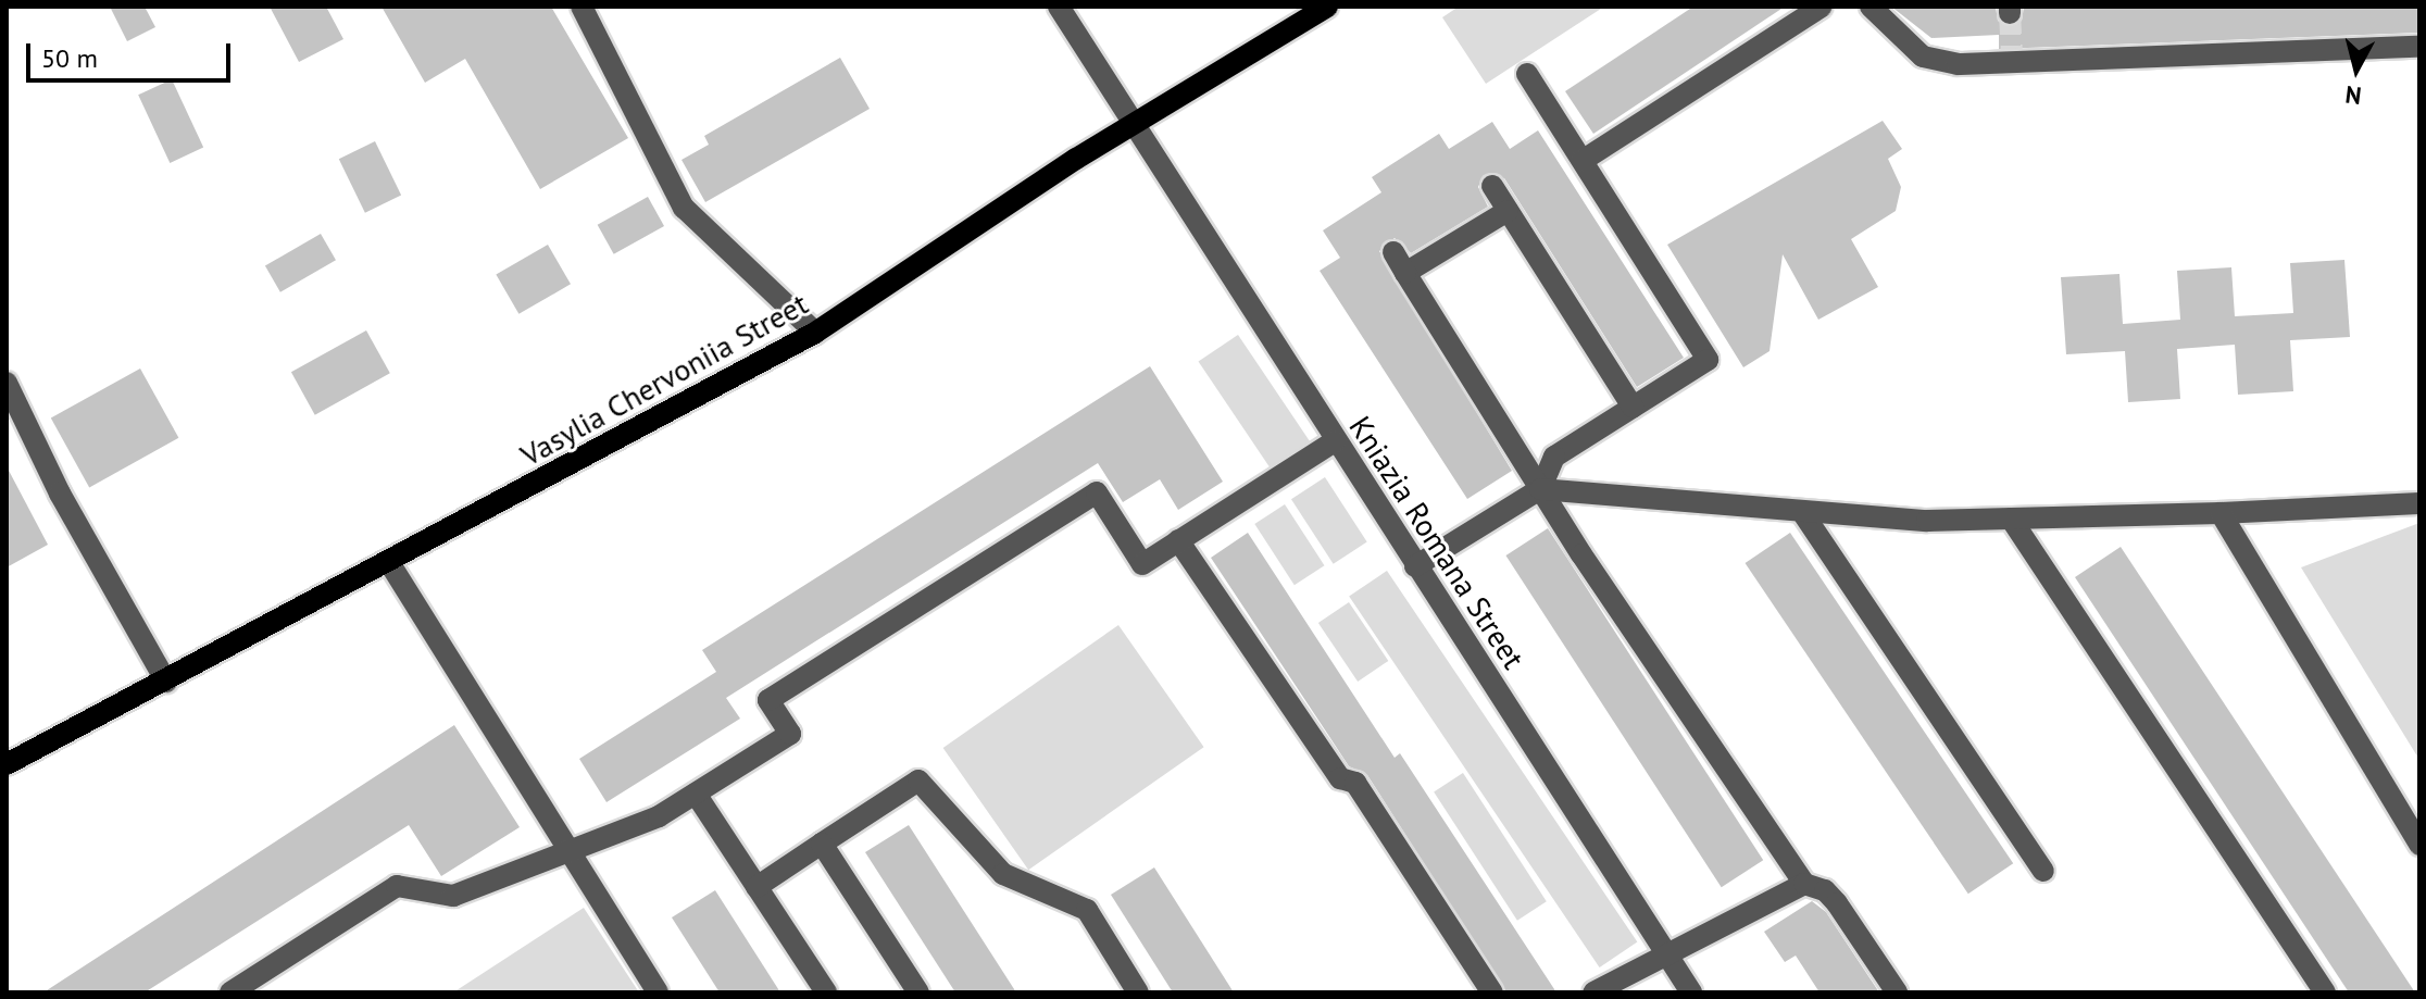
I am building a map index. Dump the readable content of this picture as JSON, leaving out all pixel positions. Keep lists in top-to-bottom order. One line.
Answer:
{"streets":{"main road":["Vasylia Chervoniia Street"],"street":["Kniazia Romana Street"]},"crossings":[["Vasylia Chervoniia Street","Kniazia Romana Street"]],"scale_bar":"50 m","north":"bottom"}
